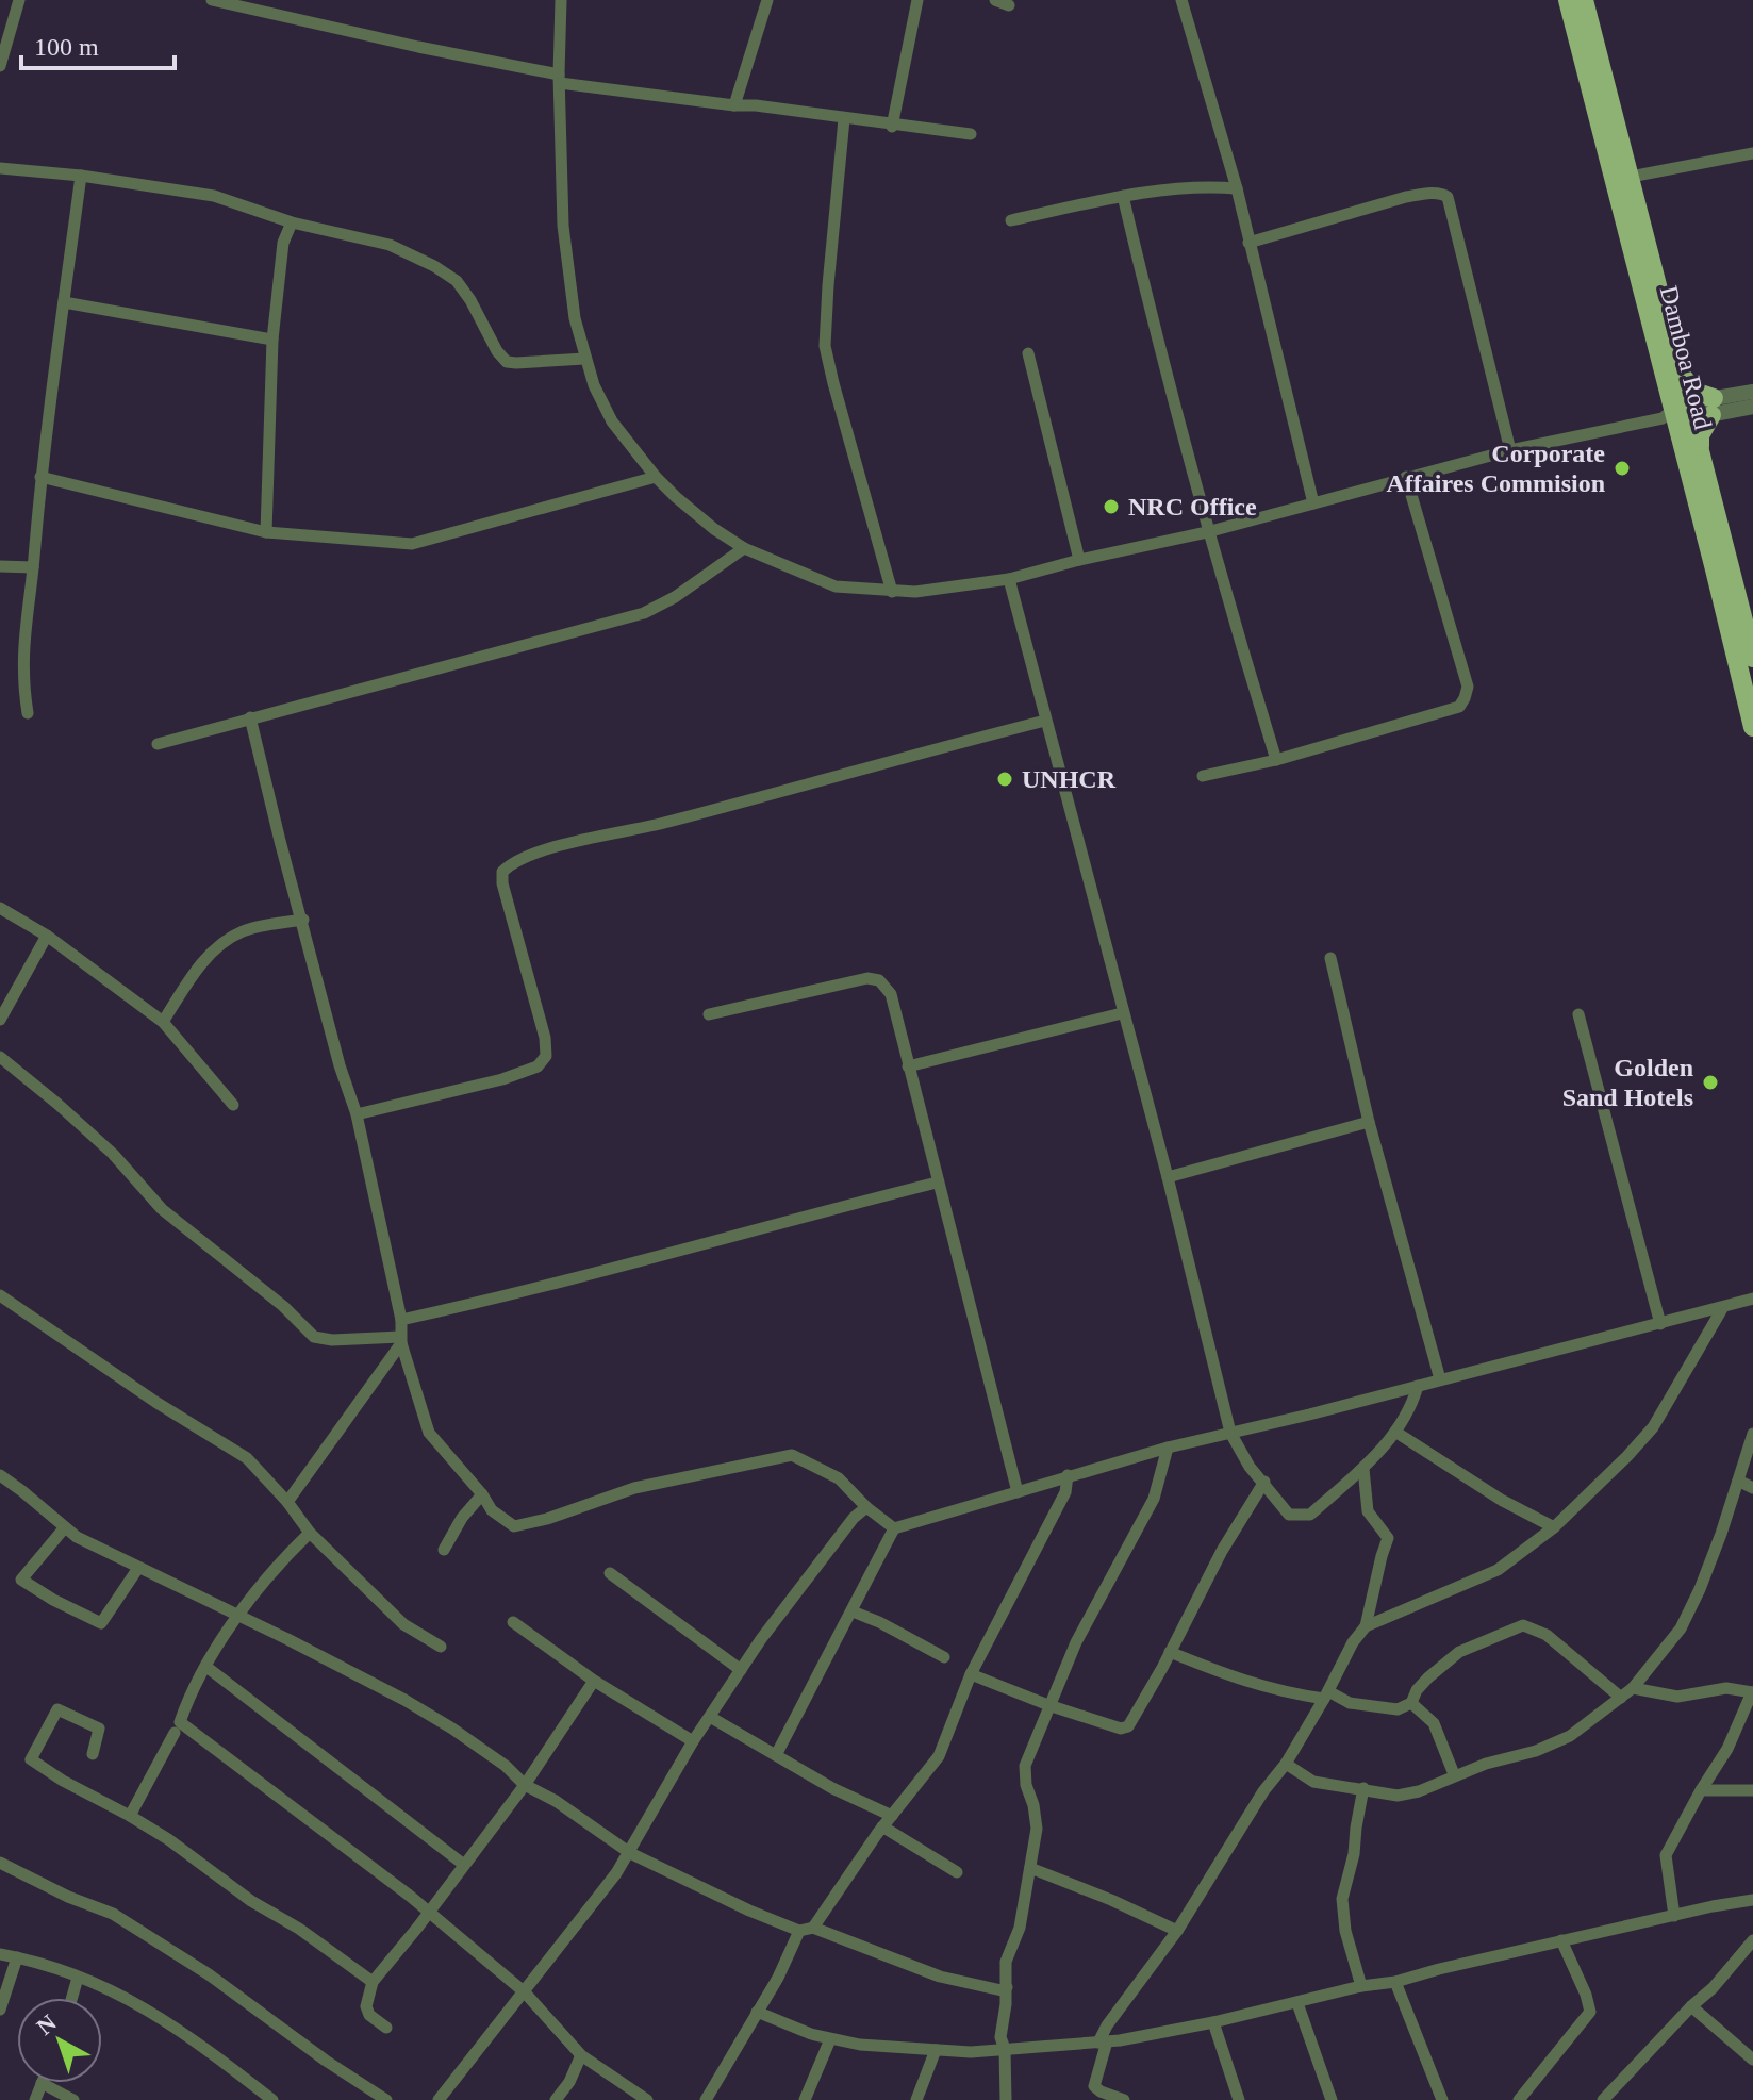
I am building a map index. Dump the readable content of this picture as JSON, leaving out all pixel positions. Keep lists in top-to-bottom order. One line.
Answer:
{"streets":{"main road":["Damboa Road"]},"places":["Corporate Affaires Commision","NRC Office","UNHCR","Golden Sand Hotels"],"scale_bar":"100 m","north":"top left"}
